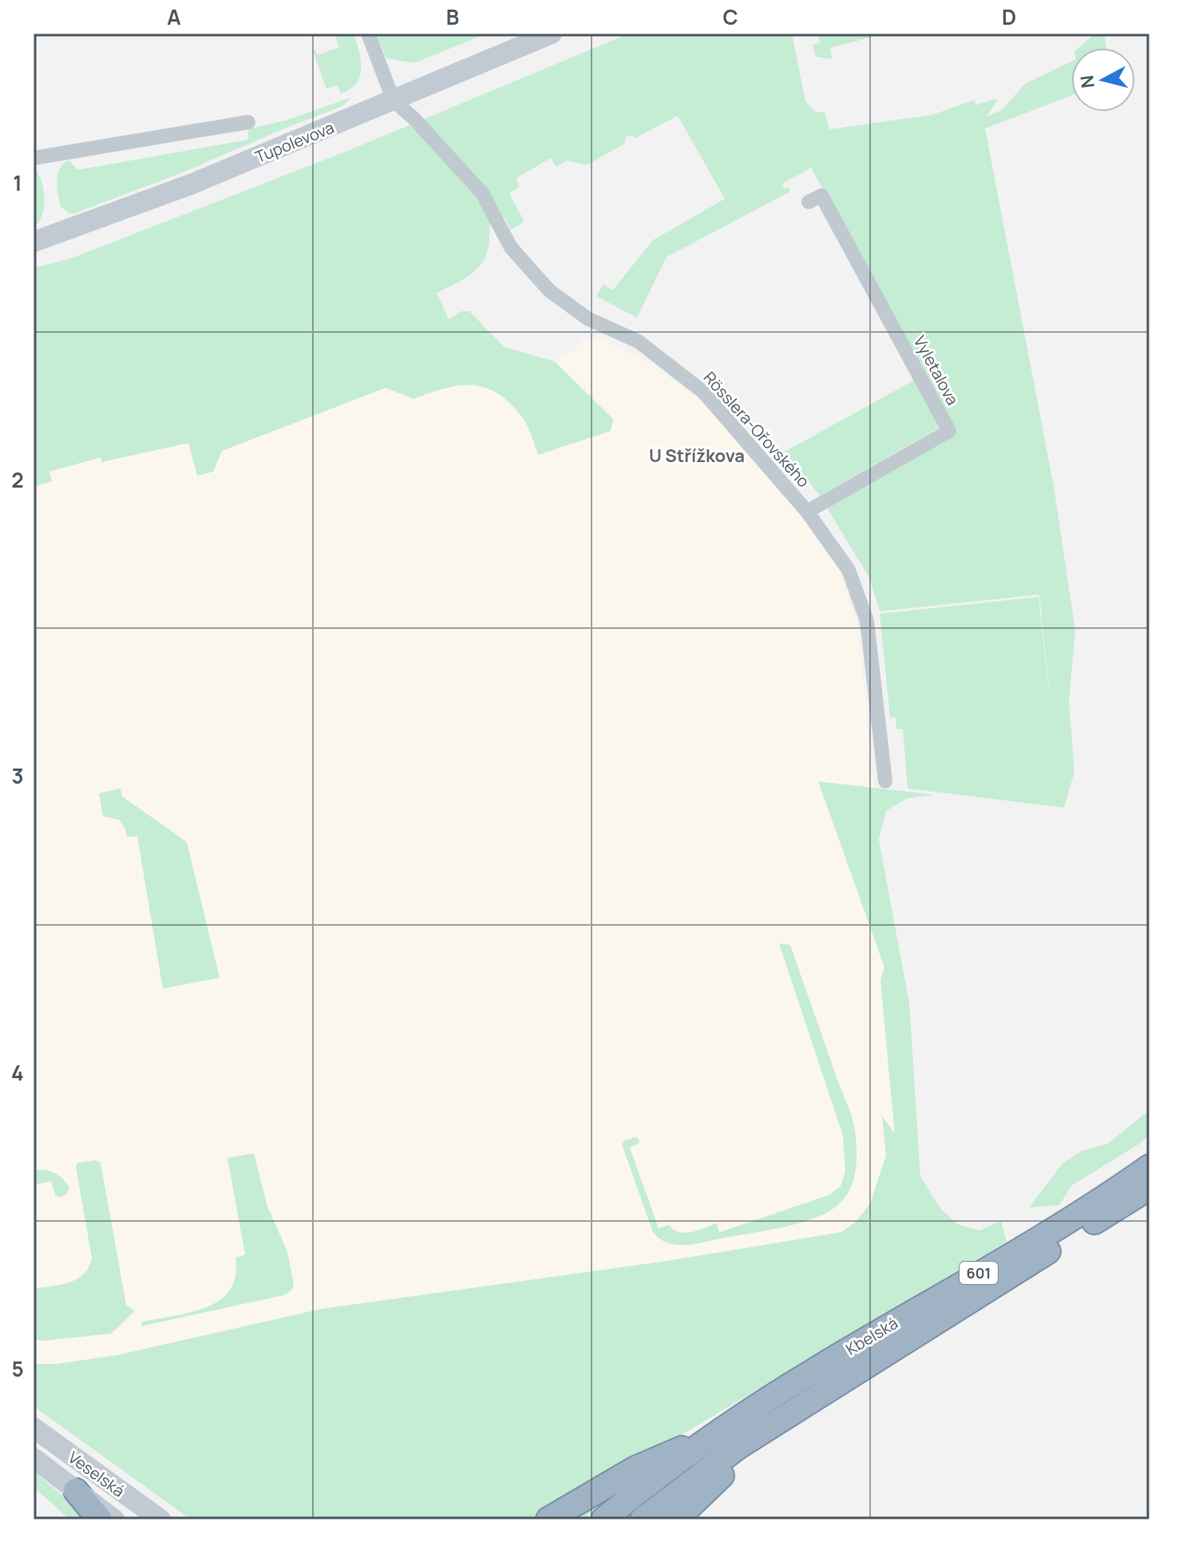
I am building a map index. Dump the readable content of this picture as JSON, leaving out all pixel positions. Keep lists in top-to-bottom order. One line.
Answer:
{"streets":{"highway":["601","Kbelská"],"main road":["Tupolevova","Veselská"],"street":["Vyletalova","Rösslera-Ořovského"]},"crossings":[["Tupolevova","Rösslera-Ořovského"],["Vyletalova","Rösslera-Ořovského"]],"districts":["U Střížkova"],"north":"left","grid":{"columns":["A","B","C","D"],"rows":["1","2","3","4","5"]}}
